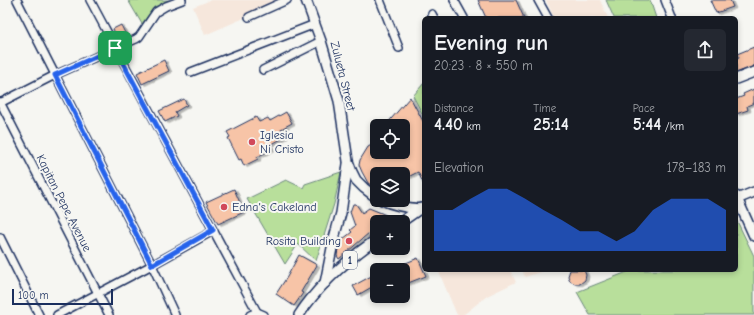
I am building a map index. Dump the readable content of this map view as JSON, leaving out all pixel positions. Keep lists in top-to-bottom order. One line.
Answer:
{"streets":{"main road":["Zulueta Street","1"],"street":["Kapitan Pepe Avenue"]},"crossings":[["Zulueta Street","1"]],"places":["Iglesia Ni Cristo","Edna's Cakeland","Rosita Building"],"scale_bar":"100 m","page":{"heading":["Evening run","20:23 · 8 × 550 m"],"stats":[["Distance","4.40 km"],["Time","25:14"],["Pace","5:44 /km"]],"map_buttons":["+","−"],"chart":["Elevation","178–183 m"],"scale":"100 m"}}
